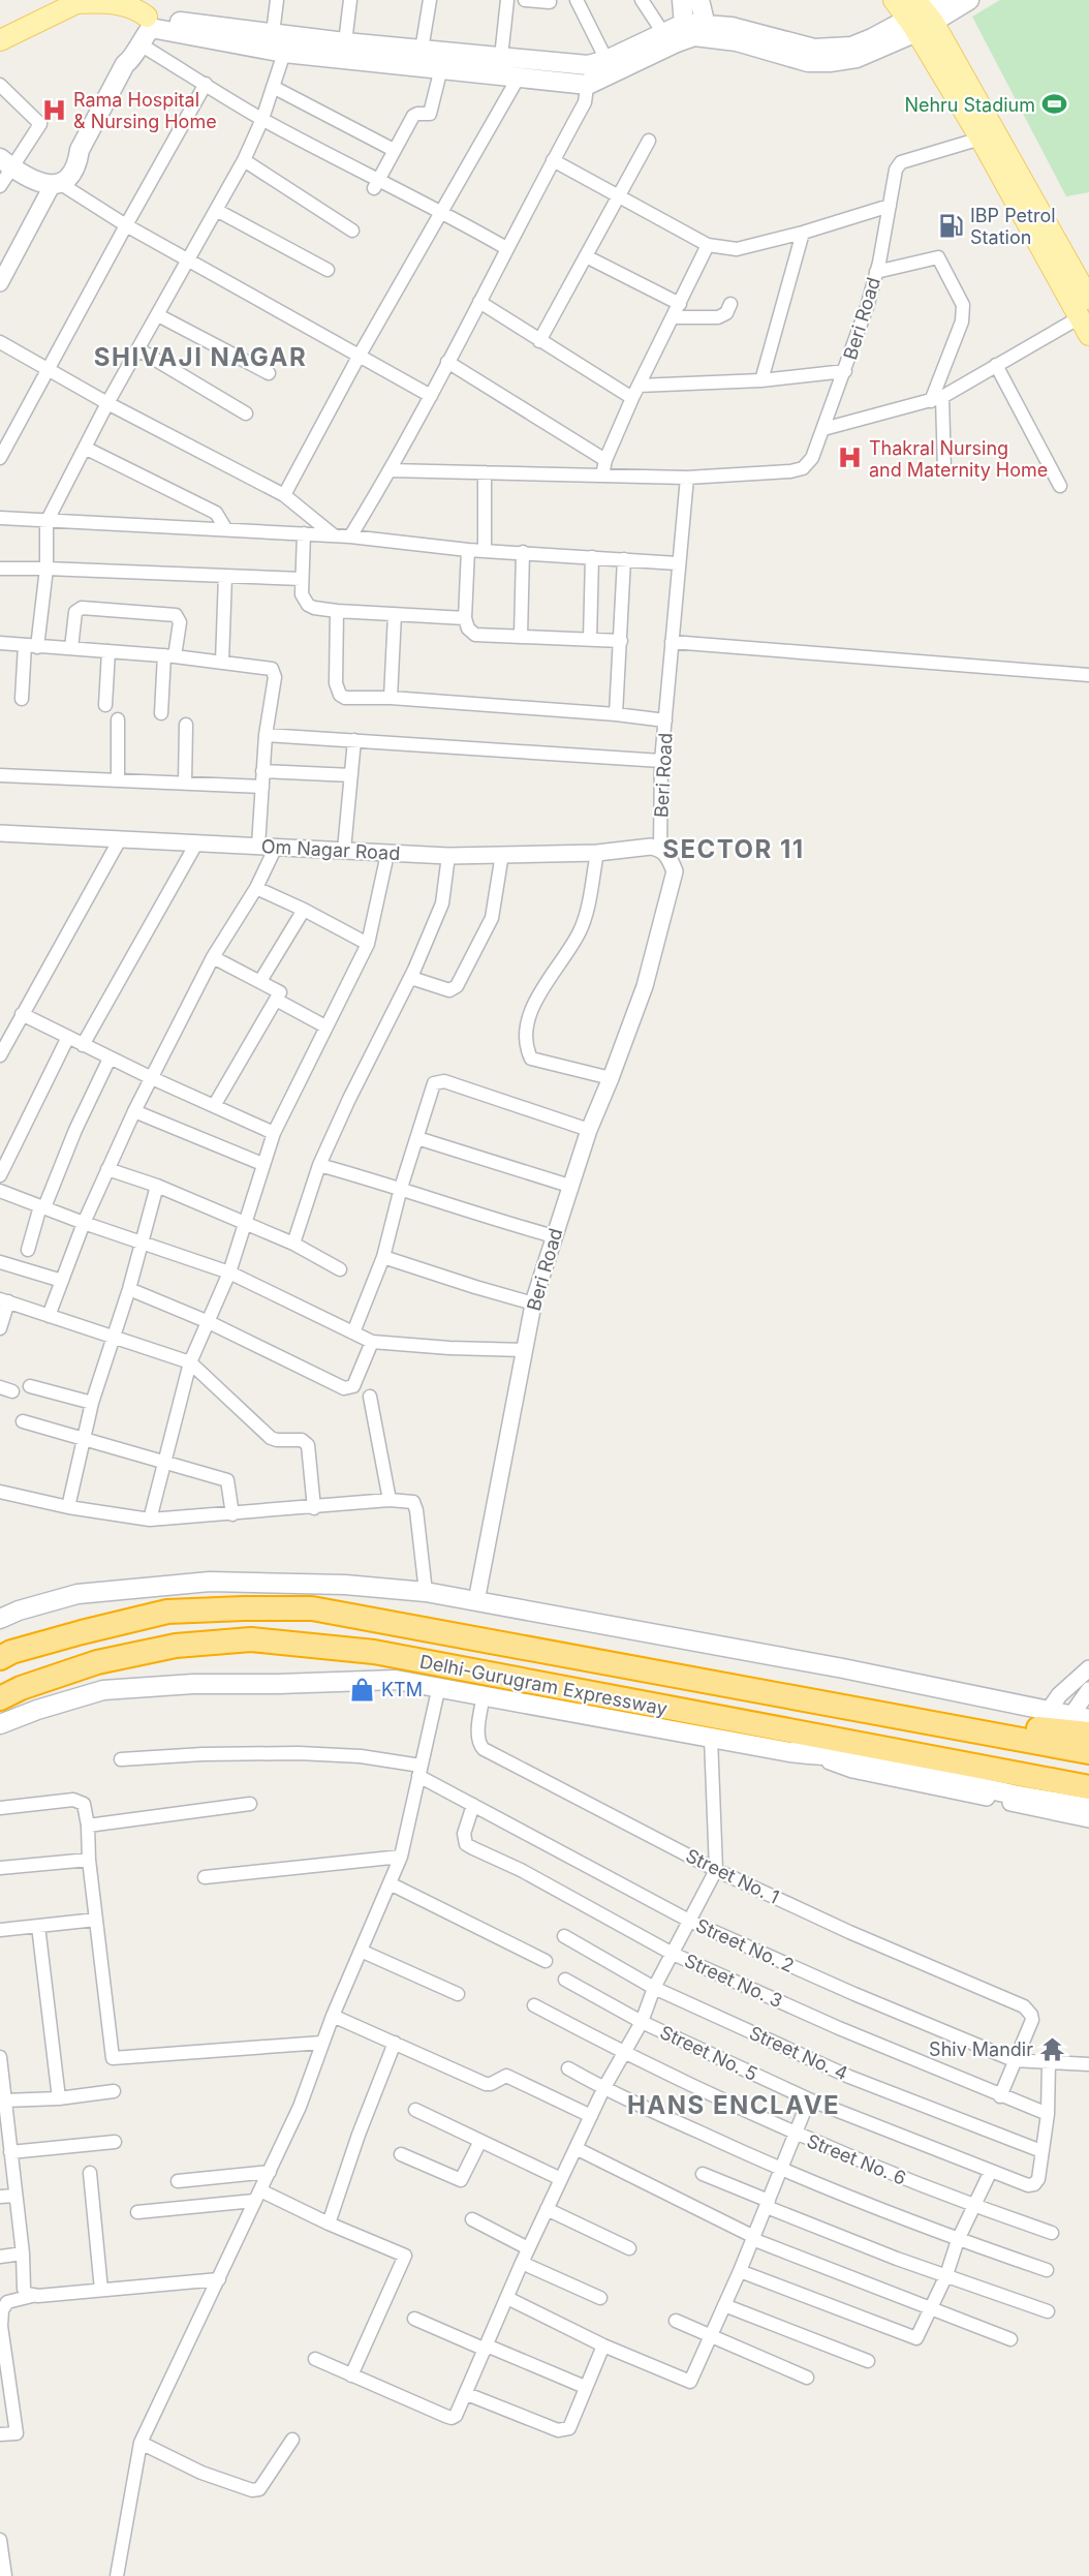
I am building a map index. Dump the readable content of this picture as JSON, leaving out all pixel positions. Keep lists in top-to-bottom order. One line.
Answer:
{"streets":{"highway":["Delhi-Gurugram Expressway"],"street":["Beri Road","Om Nagar Road","Street No. 1","Street No. 2","Street No. 3","Street No. 5","Street No. 4","Street No. 6"]},"crossings":[["Beri Road","Om Nagar Road"],["Street No. 1","Street No. 2"],["Street No. 2","Street No. 3"],["Street No. 5","Street No. 4"]],"districts":["SHIVAJI NAGAR","SECTOR 11","HANS ENCLAVE"],"places":{"sports":["Nehru Stadium"],"hospital":["Rama Hospital & Nursing Home","Thakral Nursing and Maternity Home"],"fuel station":["IBP Petrol Station"],"shop":["KTM"],"temple":["Shiv Mandir"]}}
